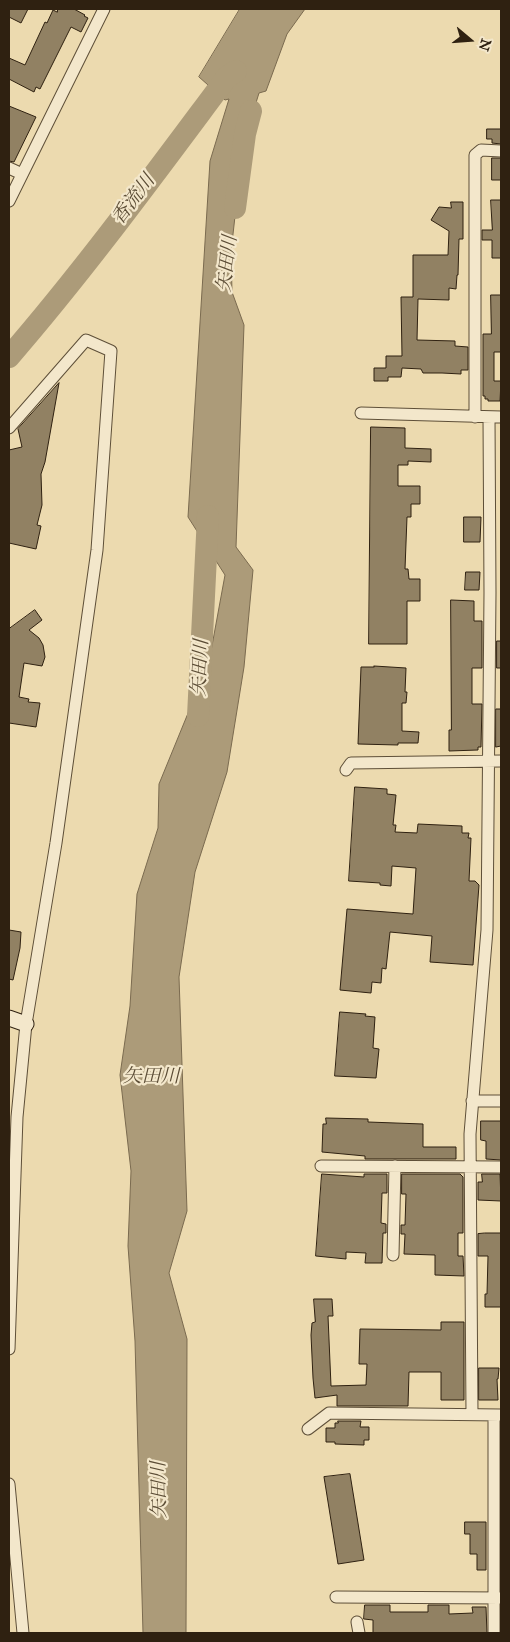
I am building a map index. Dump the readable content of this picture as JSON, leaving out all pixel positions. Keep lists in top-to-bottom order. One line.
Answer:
{"water":["香流川","矢田川"],"north":"right"}
